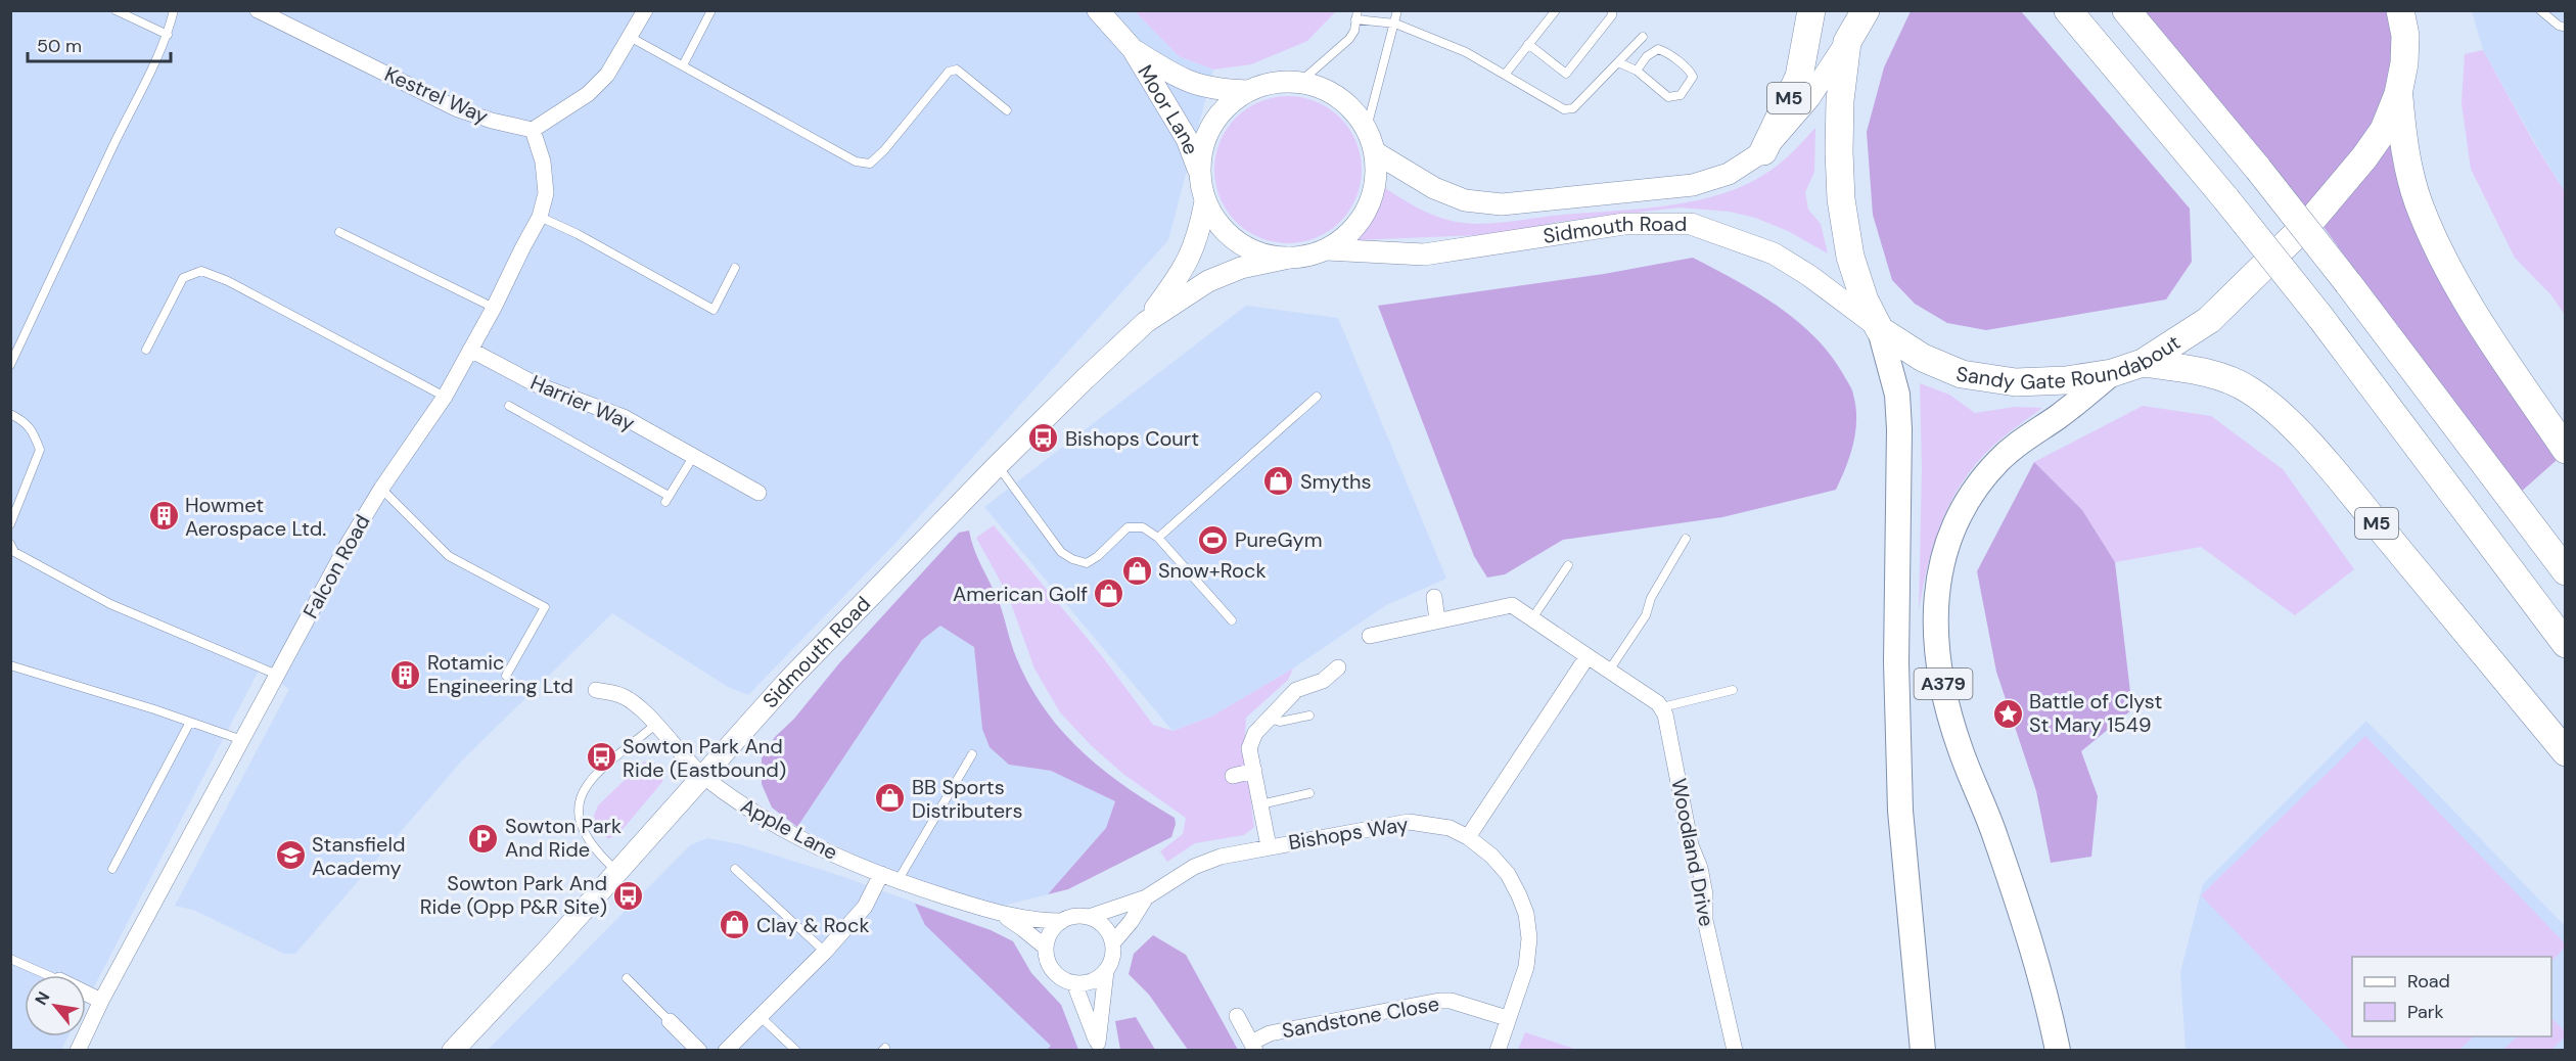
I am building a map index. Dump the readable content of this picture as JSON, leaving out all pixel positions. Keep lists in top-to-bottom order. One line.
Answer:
{"streets":{"highway":["M5","Sandy Gate Roundabout"],"main road":["Moor Lane","Sidmouth Road","A379"],"street":["Kestrel Way","Harrier Way","Falcon Road","Apple Lane","Bishops Way","Woodland Drive","Sandstone Close"]},"crossings":[["Kestrel Way","Falcon Road"],["M5","Sidmouth Road"],["M5","Sandy Gate Roundabout"],["Moor Lane","Sidmouth Road"],["Sidmouth Road","Sandy Gate Roundabout"],["Sidmouth Road","A379"],["Sidmouth Road","Apple Lane"],["Sandy Gate Roundabout","A379"],["Harrier Way","Falcon Road"],["Apple Lane","Bishops Way"],["Bishops Way","Sandstone Close"]],"places":{"bus stop":["Bishops Court","Sowton Park And Ride (Eastbound)","Sowton Park And Ride (Opp P&R Site)"],"shop":["Smyths","Snow+Rock","American Golf","BB Sports Distributers","Clay & Rock"],"building":["Howmet Aerospace Ltd.","Rotamic Engineering Ltd"],"sports":["PureGym"],"place":["Battle of Clyst St Mary 1549"],"parking":["Sowton Park And Ride"],"school or university":["Stansfield Academy"]},"legend":["Road","Park"],"scale_bar":"50 m","north":"top left"}
